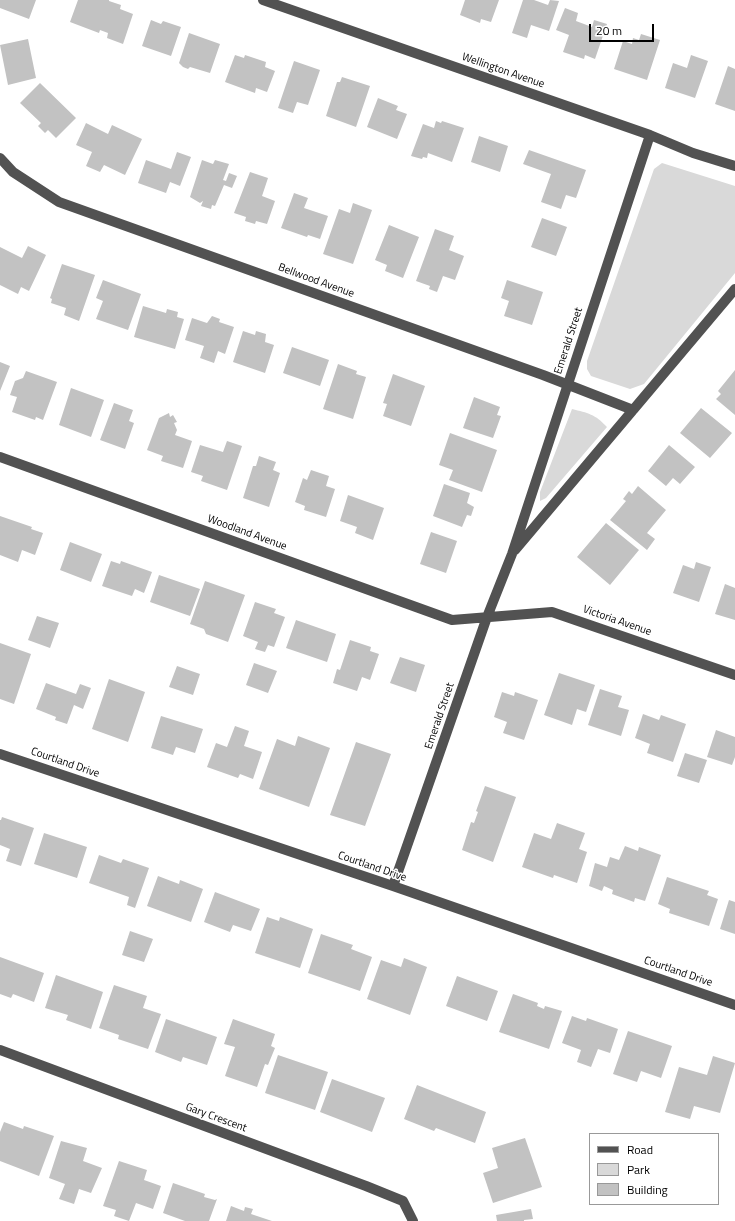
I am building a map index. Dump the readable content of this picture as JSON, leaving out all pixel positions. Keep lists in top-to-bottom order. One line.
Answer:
{"streets":{"street":["Wellington Avenue","Bellwood Avenue","Emerald Street","Woodland Avenue","Victoria Avenue","Courtland Drive","Gary Crescent"]},"crossings":[["Wellington Avenue","Emerald Street"],["Bellwood Avenue","Emerald Street"],["Emerald Street","Woodland Avenue"],["Emerald Street","Victoria Avenue"],["Emerald Street","Courtland Drive"],["Woodland Avenue","Victoria Avenue"]],"legend":["Road","Park","Building"],"scale_bar":"20 m"}
